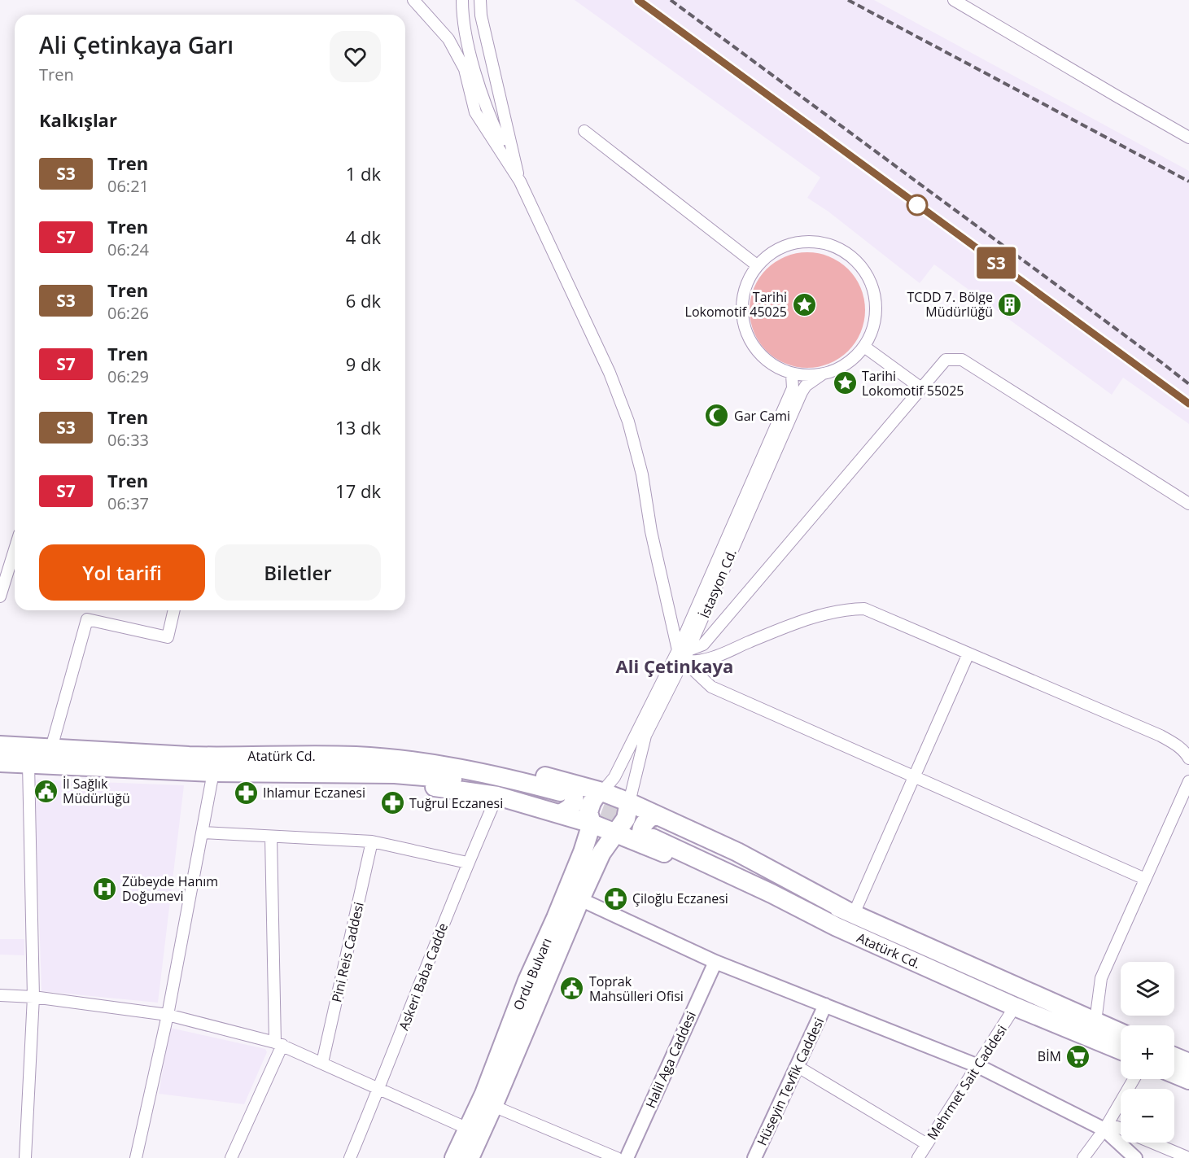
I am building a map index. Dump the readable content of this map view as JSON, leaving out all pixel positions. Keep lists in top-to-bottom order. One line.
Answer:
{"streets":{"main road":["Atatürk Cd.","Ordu Bulvarı"],"street":["İstasyon Cd.","Pini Reis Caddesi","Askeri Baba Cadde","Halil Aga Caddesi","Hüseyin Tevfik Caddesi","Mehrmet Sait Caddesi"]},"crossings":[["İstasyon Cd.","Ordu Bulvarı"],["Atatürk Cd.","Mehrmet Sait Caddesi"]],"districts":["Ali Çetinkaya"],"places":{"place":["Tarihi Lokomotif 45025","Tarihi Lokomotif 55025"],"building":["TCDD 7. Bölge Müdürlüğü"],"mosque":["Gar Cami"],"public building":["İl Sağlık Müdürlüğü","Toprak Mahsülleri Ofisi"],"pharmacy":["Ihlamur Eczanesi","Tuğrul Eczanesi","Çiloğlu Eczanesi"],"hospital":["Zübeyde Hanım Doğumevi"],"supermarket":["BİM"]},"page":{"on_map":"S3","heading":[["Ali Çetinkaya Garı","Tren"],"Kalkışlar"],"list":[{"mark":"S3","name":"Tren","note":"06:21","value":"1 dk"},{"mark":"S7","name":"Tren","note":"06:24","value":"4 dk"},{"mark":"S3","name":"Tren","note":"06:26","value":"6 dk"},{"mark":"S7","name":"Tren","note":"06:29","value":"9 dk"},{"mark":"S3","name":"Tren","note":"06:33","value":"13 dk"},{"mark":"S7","name":"Tren","note":"06:37","value":"17 dk"}],"buttons":["Yol tarifi","Biletler"],"map_buttons":["+","−"]}}
